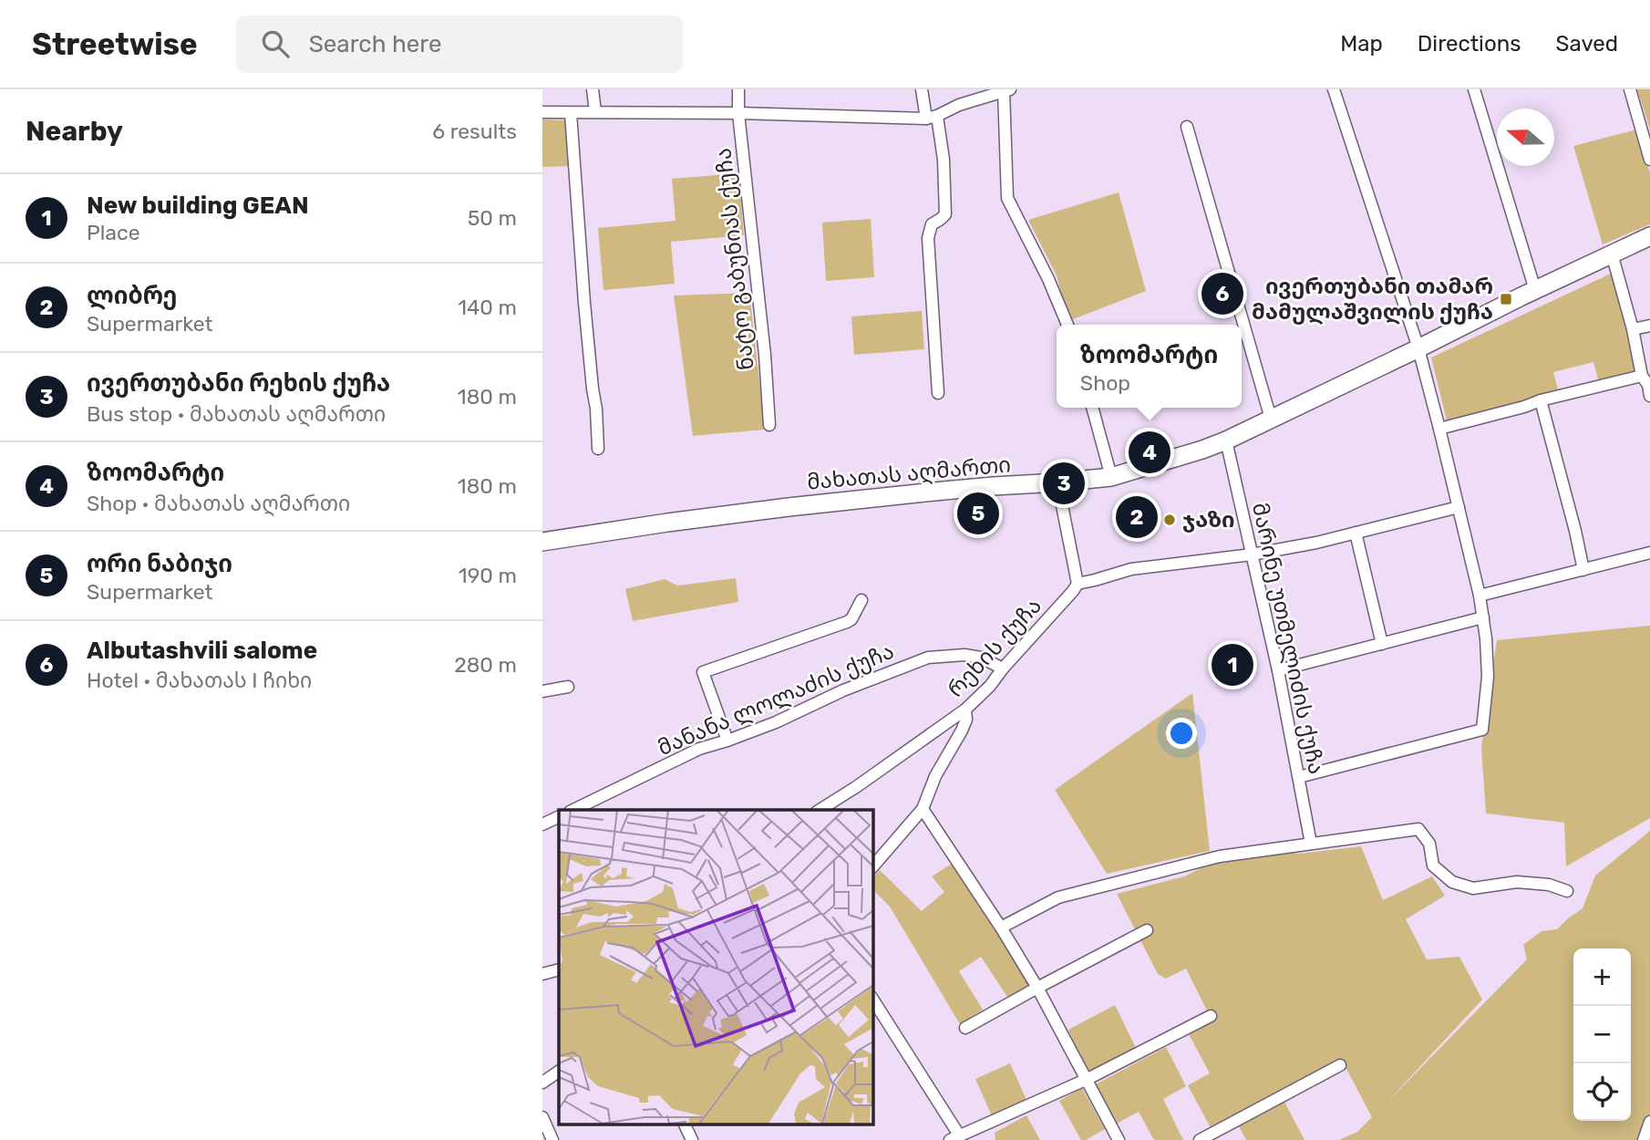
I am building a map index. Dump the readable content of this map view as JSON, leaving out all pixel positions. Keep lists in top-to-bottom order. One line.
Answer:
{"streets":{"main road":["მახათას აღმართი"],"street":["ნატო გაბუნიას ქუჩა","მარინე უთმელიძის ქუჩა","რეხის ქუჩა","მანანა ლოლაძის ქუჩა"]},"crossings":[["მახათას აღმართი","მარინე უთმელიძის ქუჩა"],["რეხის ქუჩა","მანანა ლოლაძის ქუჩა"]],"places":{"transit":["ივერთუბანი თამარ მამულაშვილის ქუჩა"],"other":["ჯაზი"]},"north":"left","page":{"header":"Streetwise","search":"Search here","nav":["Map","Directions","Saved"],"heading":["Nearby","6 results"],"list":[{"mark":"1","name":"New building GEAN","note":"Place","value":"50 m"},{"mark":"2","name":"ლიბრე","note":"Supermarket","value":"140 m"},{"mark":"3","name":"ივერთუბანი რეხის ქუჩა","note":"Bus stop · მახათას აღმართი","value":"180 m"},{"mark":"4","name":"ზოომარტი","note":"Shop · მახათას აღმართი","value":"180 m"},{"mark":"5","name":"ორი ნაბიჯი","note":"Supermarket","value":"190 m"},{"mark":"6","name":"Albutashvili salome","note":"Hotel · მახათას I ჩიხი","value":"280 m"}],"pins":["6","4","3","5","2","1"],"popup":["ზოომარტი","Shop"],"map_buttons":["+","−"]}}
